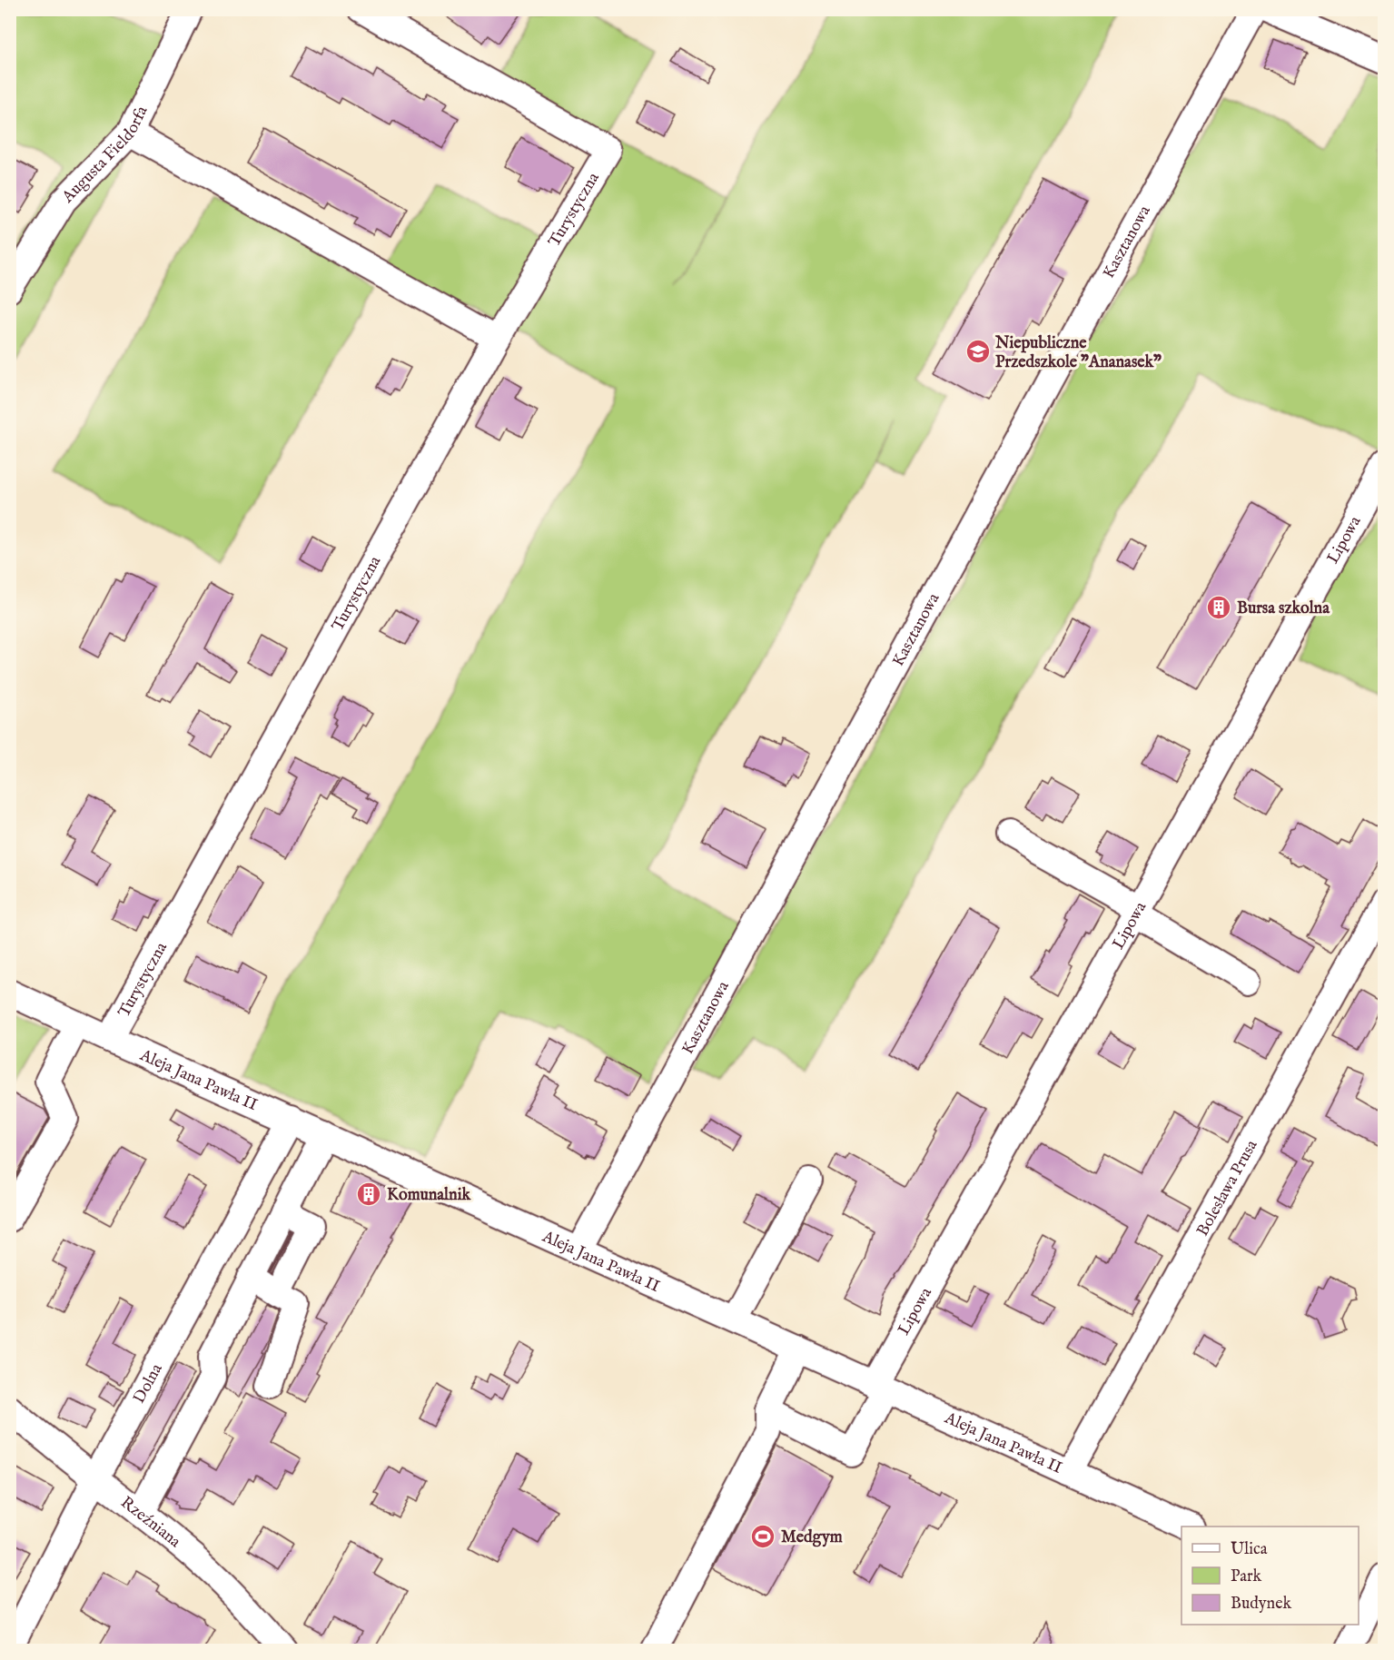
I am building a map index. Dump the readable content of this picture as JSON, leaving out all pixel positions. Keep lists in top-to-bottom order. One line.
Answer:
{"streets":{"street":["Augusta Fieldorfa","Turystyczna","Kasztanowa","Lipowa","Aleja Jana Pawła II","Bolesława Prusa","Dolna","Rzeźniana"]},"crossings":[["Turystyczna","Aleja Jana Pawła II"],["Kasztanowa","Aleja Jana Pawła II"],["Lipowa","Aleja Jana Pawła II"],["Aleja Jana Pawła II","Bolesława Prusa"],["Aleja Jana Pawła II","Dolna"],["Dolna","Rzeźniana"]],"places":{"school or university":["Niepubliczne Przedszkole \"Ananasek\""],"building":["Bursa szkolna","Komunalnik"],"sports":["Medgym"]},"legend":["Ulica","Park","Budynek"]}
